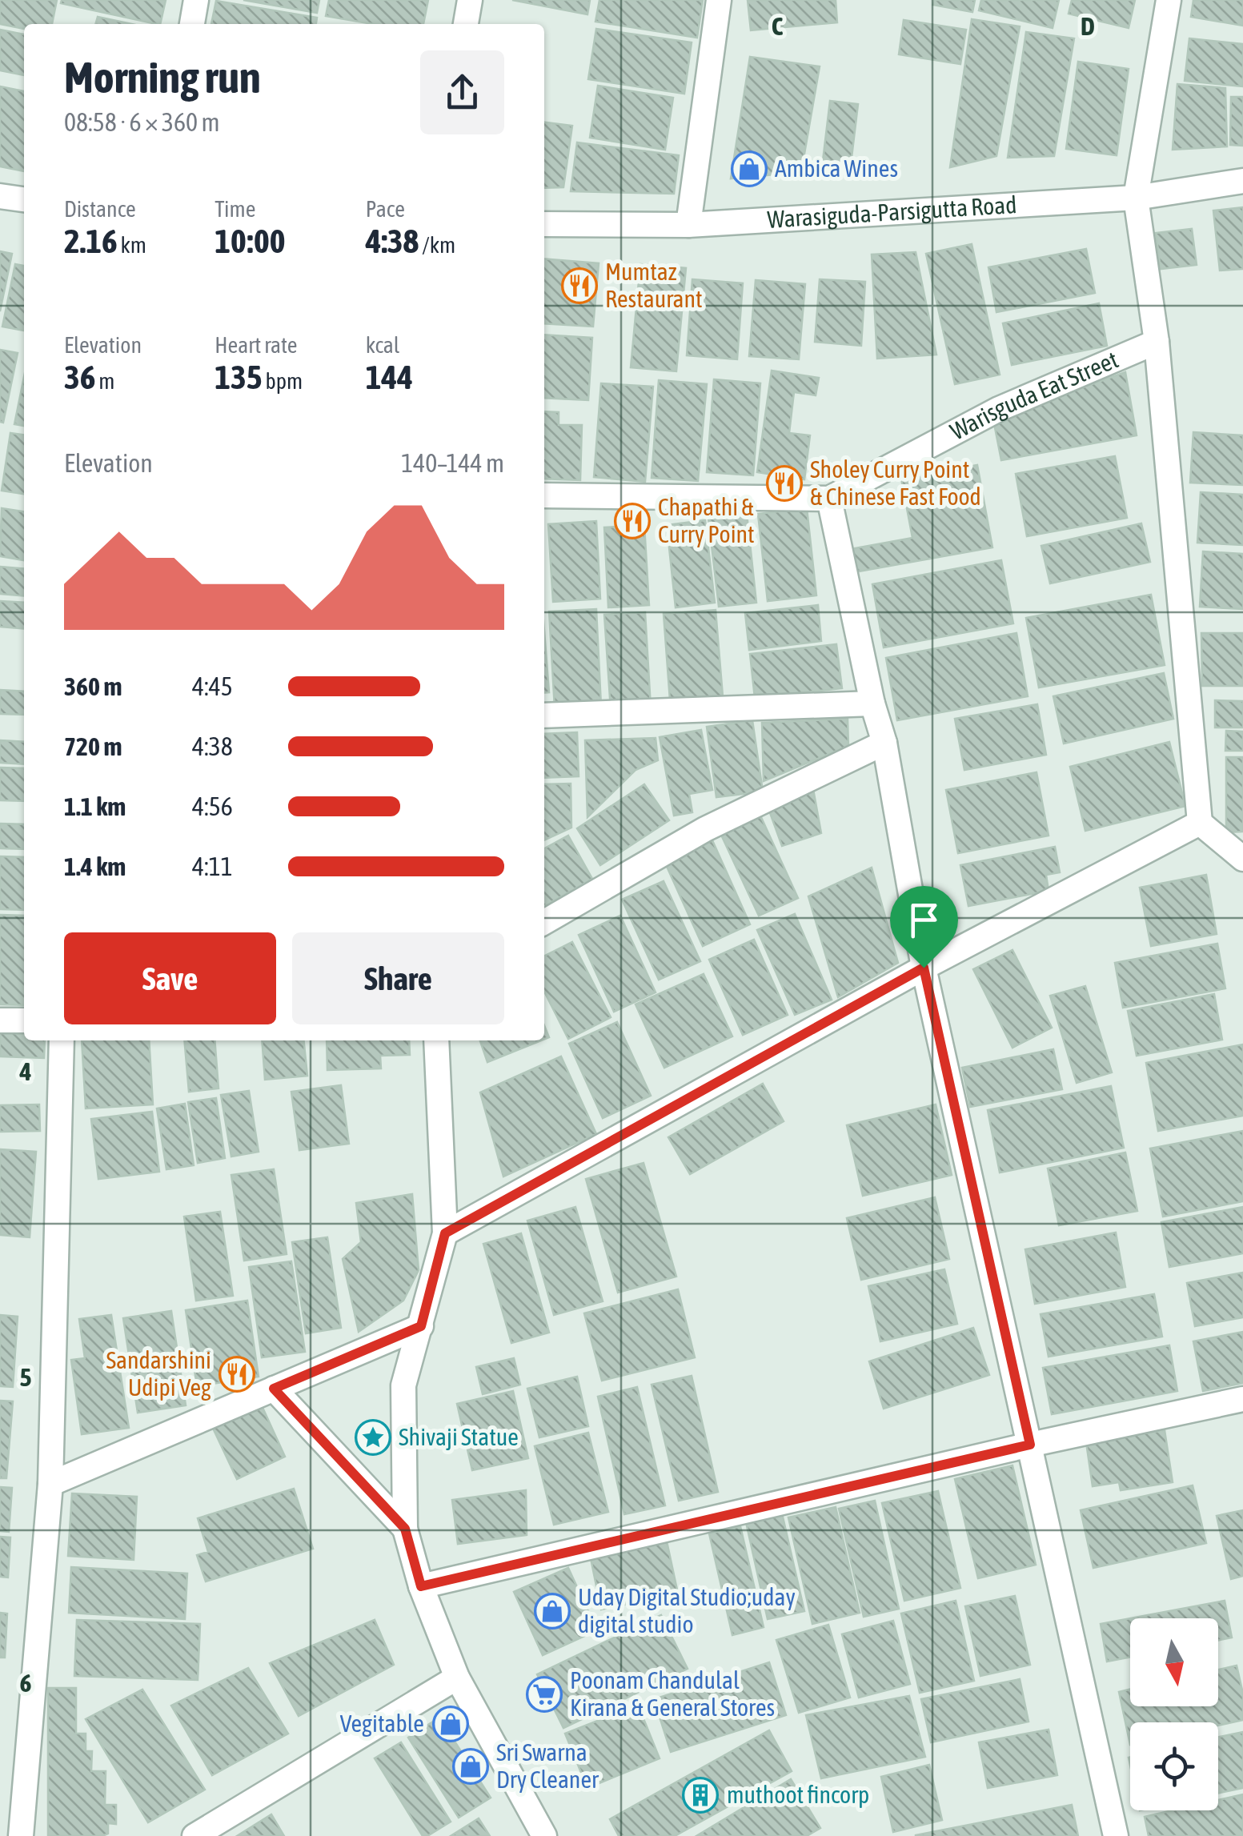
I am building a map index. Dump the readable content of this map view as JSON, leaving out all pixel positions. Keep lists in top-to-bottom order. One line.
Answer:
{"streets":{"street":["Warasiguda-Parsigutta Road","Warisguda Eat Street"]},"places":{"shop":["Ambica Wines","Uday Digital Studio;uday digital studio","Vegitable","Sri Swarna Dry Cleaner"],"restaurant":["Mumtaz Restaurant","Sholey Curry Point & Chinese Fast Food","Chapathi & Curry Point","Sandarshini Udipi Veg"],"place":["Shivaji Statue"],"supermarket":["Poonam Chandulal Kirana & General Stores"],"building":["muthoot fincorp"]},"north":"bottom","page":{"heading":["Morning run","08:58 · 6 × 360 m"],"stats":[["Distance","2.16 km"],["Time","10:00"],["Pace","4:38 /km"],["Elevation","36 m"],["Heart rate","135 bpm"],["kcal","144"]],"chart":["Elevation","140–144 m"],"list":[{"name":"360 m","note":"4:45"},{"name":"720 m","note":"4:38"},{"name":"1.1 km","note":"4:56"},{"name":"1.4 km","note":"4:11"}],"buttons":["Save","Share"]},"grid":{"columns":["C","D"],"rows":["4","5","6"]}}
